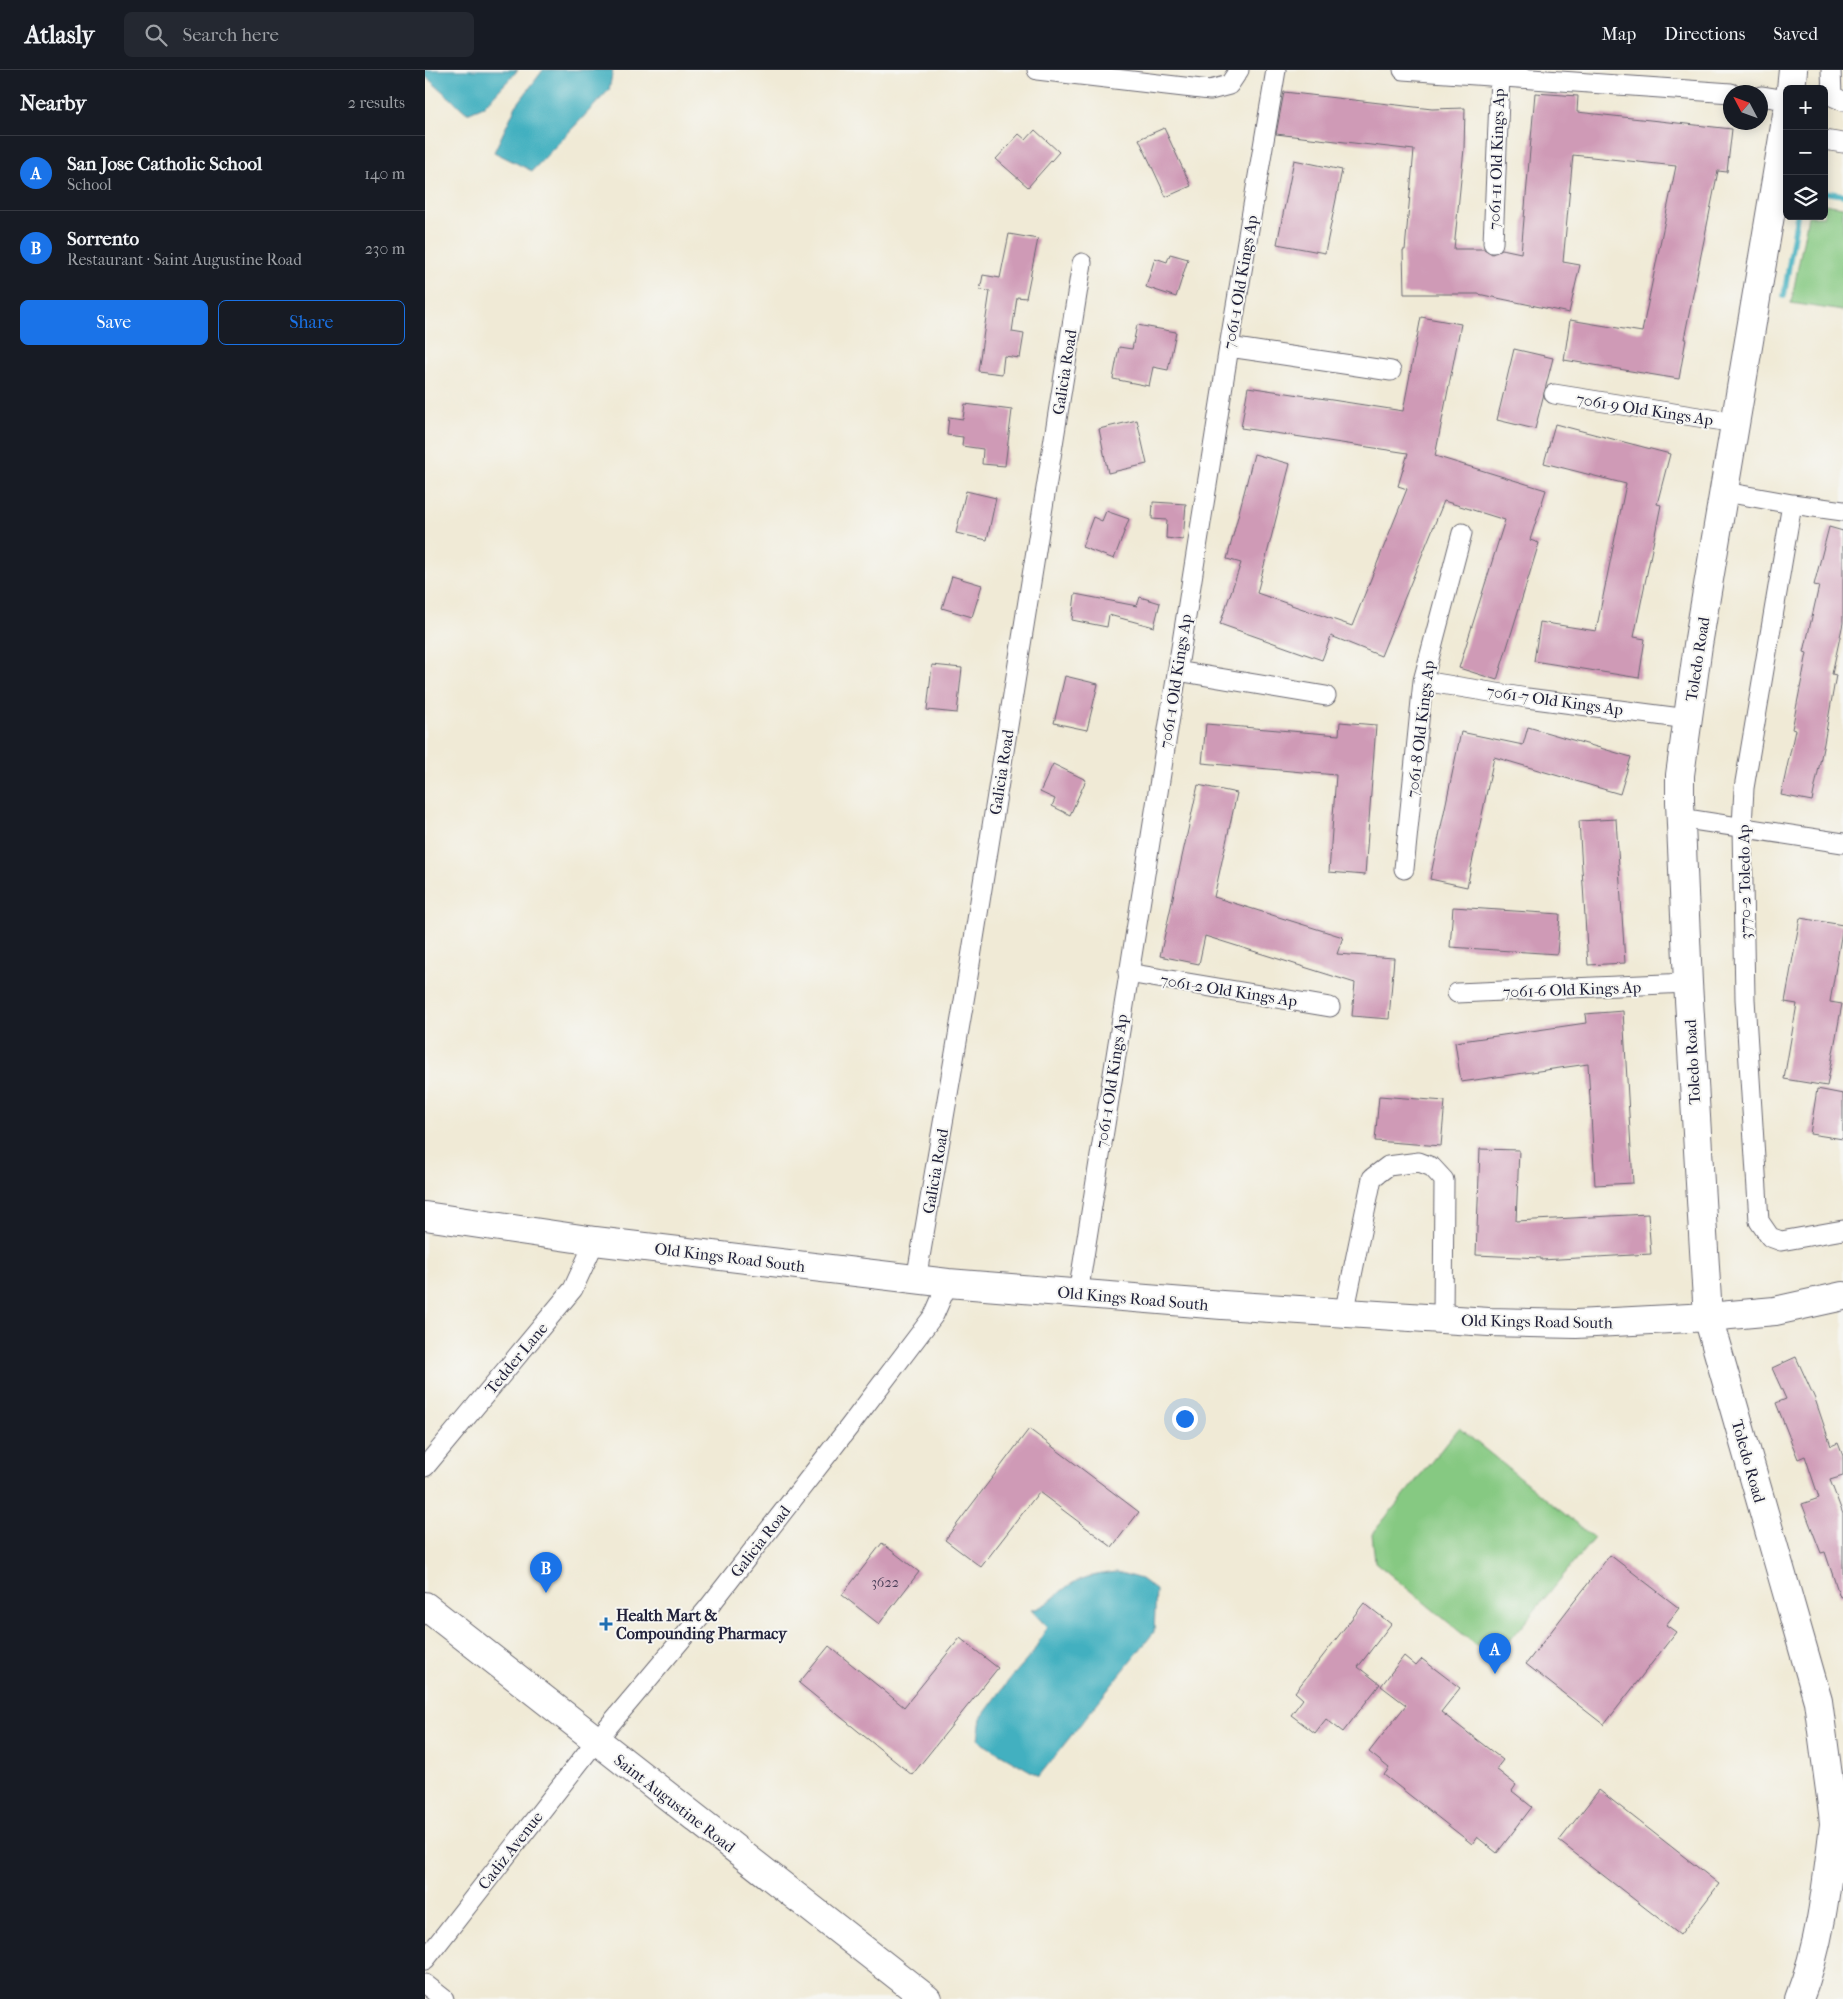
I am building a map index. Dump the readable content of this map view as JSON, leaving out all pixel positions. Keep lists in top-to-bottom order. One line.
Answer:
{"streets":{"street":["7061-11 Old Kings Ap","7061-1 Old Kings Ap","Galicia Road","7061-9 Old Kings Ap","Toledo Road","7061-7 Old Kings Ap","7061-8 Old Kings Ap","3770-2 Toledo Ap","7061-6 Old Kings Ap","7061-2 Old Kings Ap","Old Kings Road South","Tedder Lane","Saint Augustine Road","Cadiz Avenue"]},"crossings":[["7061-1 Old Kings Ap","7061-2 Old Kings Ap"],["7061-1 Old Kings Ap","Old Kings Road South"],["Galicia Road","Old Kings Road South"],["Galicia Road","Saint Augustine Road"],["Galicia Road","Cadiz Avenue"],["7061-9 Old Kings Ap","Toledo Road"],["Toledo Road","7061-7 Old Kings Ap"],["Toledo Road","7061-6 Old Kings Ap"],["Toledo Road","Old Kings Road South"],["7061-7 Old Kings Ap","7061-8 Old Kings Ap"],["Old Kings Road South","Tedder Lane"],["Saint Augustine Road","Cadiz Avenue"]],"places":{"health":["Health Mart & Compounding Pharmacy"]},"house_numbers":["3622"],"north":"top left","page":{"header":"Atlasly","search":"Search here","nav":["Map","Directions","Saved"],"heading":["Nearby","2 results"],"map_buttons":["+","−"],"list":[{"mark":"A","name":"San Jose Catholic School","note":"School","value":"140 m"},{"mark":"B","name":"Sorrento","note":"Restaurant · Saint Augustine Road","value":"230 m"}],"buttons":["Save","Share"],"pins":["B","A"]}}
